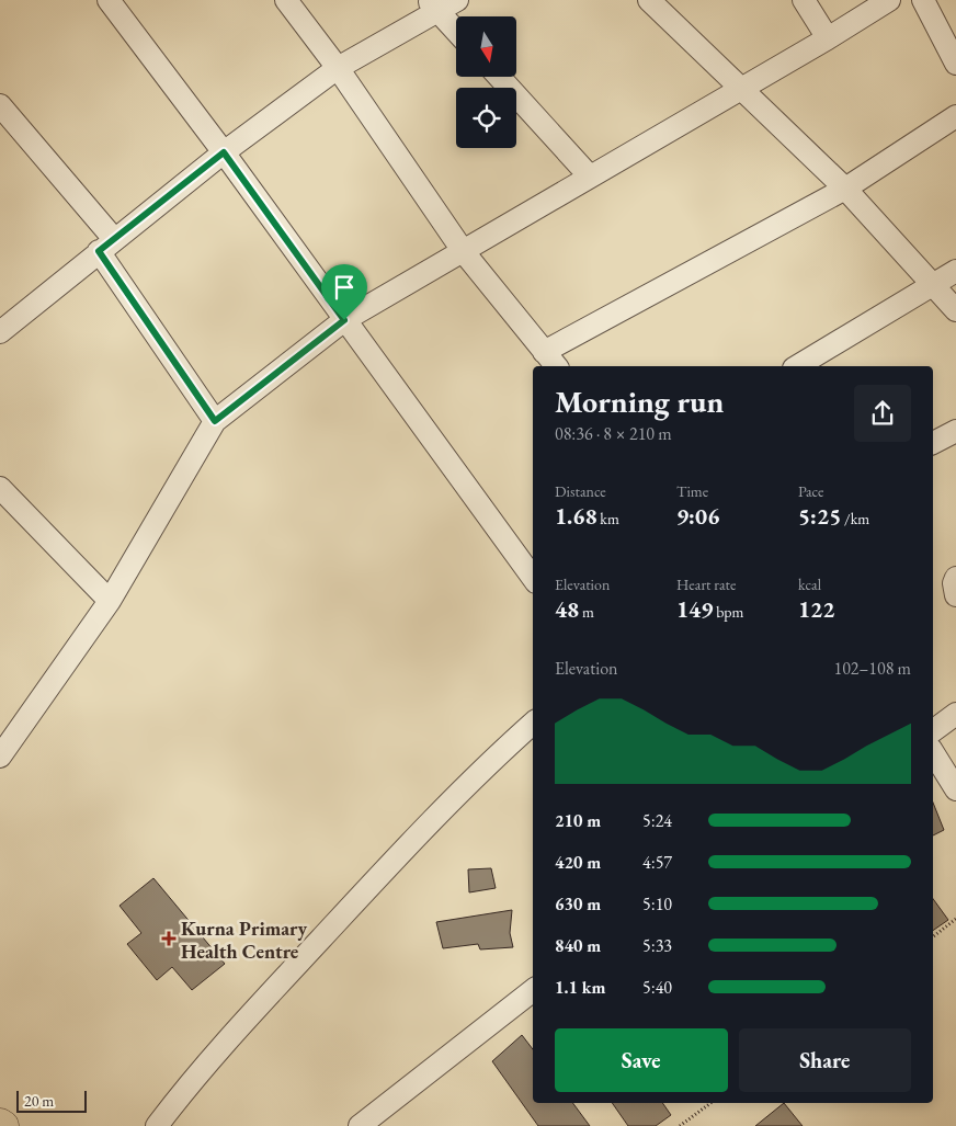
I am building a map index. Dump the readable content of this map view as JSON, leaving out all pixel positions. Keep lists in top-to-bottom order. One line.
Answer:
{"places":{"health":["Kurna Primary Health Centre"]},"scale_bar":"20 m","north":"bottom","page":{"heading":["Morning run","08:36 · 8 × 210 m"],"stats":[["Distance","1.68 km"],["Time","9:06"],["Pace","5:25 /km"],["Elevation","48 m"],["Heart rate","149 bpm"],["kcal","122"]],"chart":["Elevation","102–108 m"],"list":[{"name":"210 m","note":"5:24"},{"name":"420 m","note":"4:57"},{"name":"630 m","note":"5:10"},{"name":"840 m","note":"5:33"},{"name":"1.1 km","note":"5:40"}],"buttons":["Save","Share"],"scale":"20 m"}}
